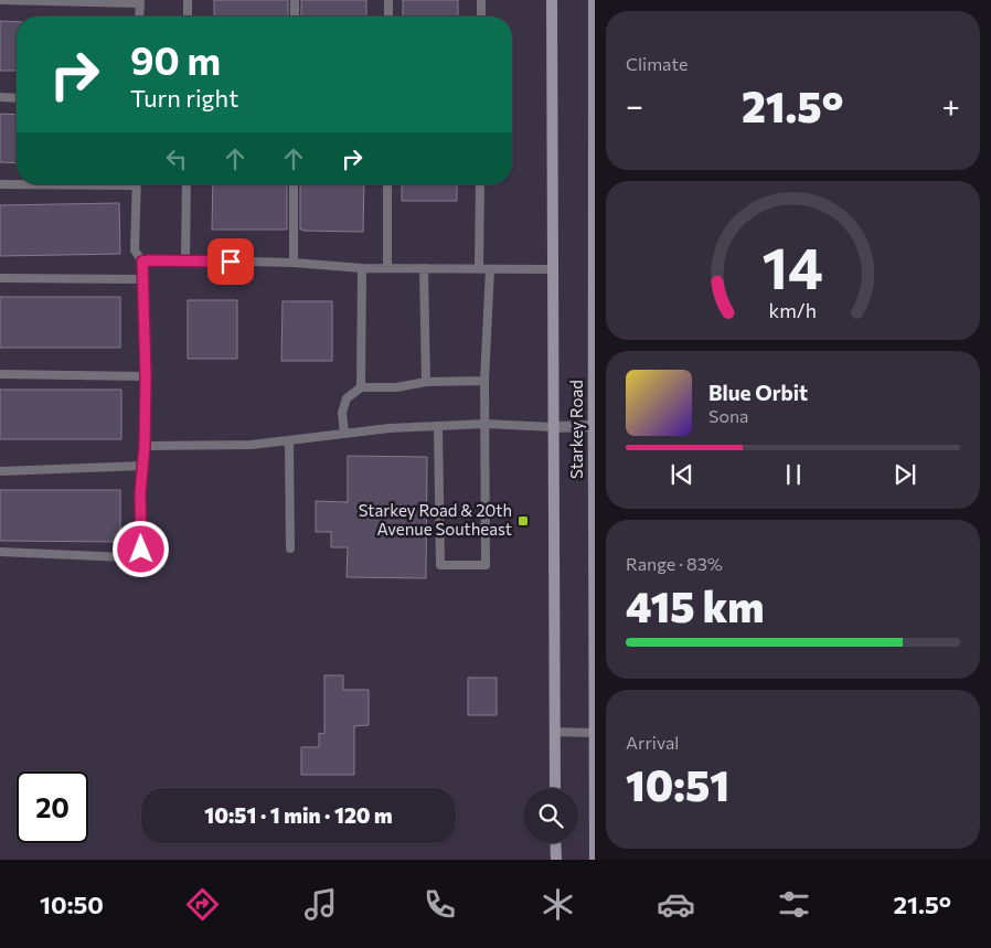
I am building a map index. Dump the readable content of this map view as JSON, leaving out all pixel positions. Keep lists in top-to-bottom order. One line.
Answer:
{"streets":{"main road":["Starkey Road"]},"places":{"transit":["Starkey Road & 20th Avenue Southeast"]},"page":{"tile":["Climate",["Range · 83%","415 km"],["Arrival","10:51"]],"turn":["90 m","Turn right"],"heat":["−","21.5°","+"],"song":["Blue Orbit","Sona"],"limit":"20","trip":"10:51 · 1 min · 120 m","tabs":["10:50","21.5°"],"gauge":["14","km/h"]}}
